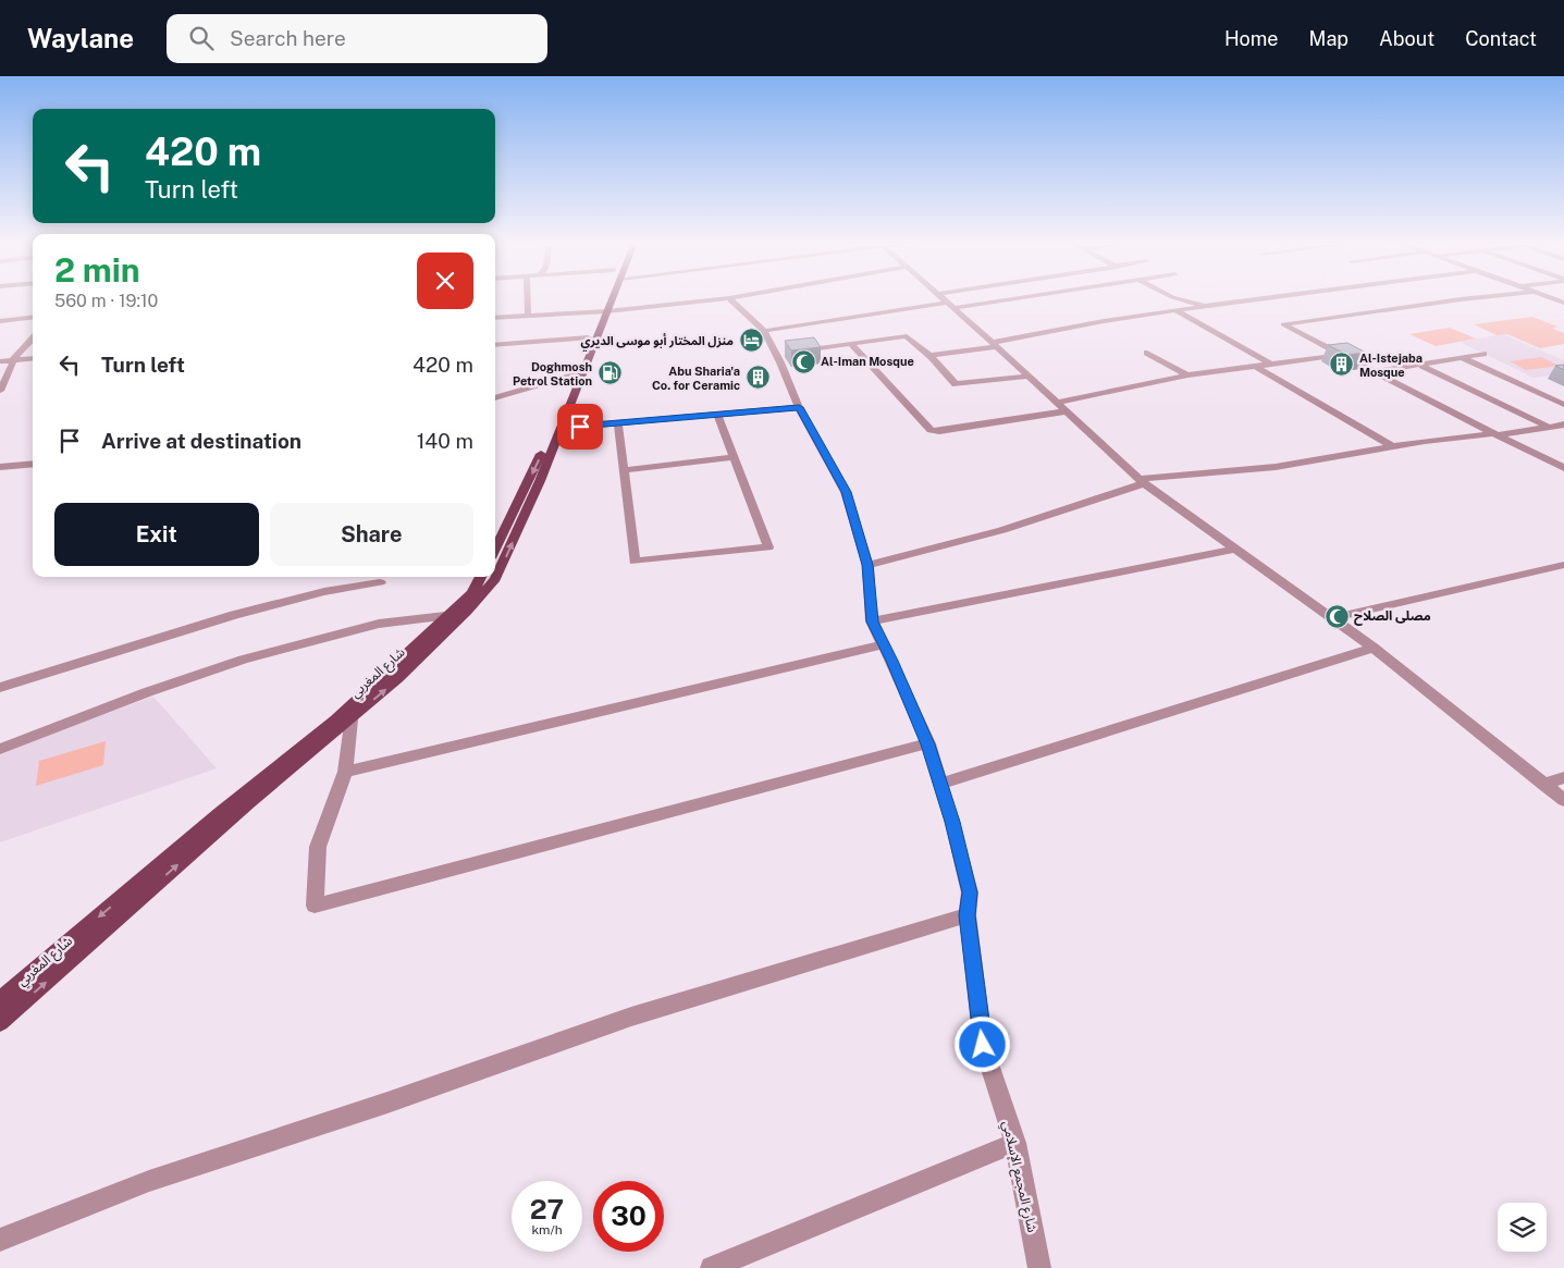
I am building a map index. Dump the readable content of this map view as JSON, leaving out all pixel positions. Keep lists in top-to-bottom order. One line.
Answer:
{"streets":{"main road":["شارع المغربي"],"street":["شارع المجمع الإسلامي"]},"places":{"hotel":["منزل المختار أبو موسى الديري"],"mosque":["Al-Iman Mosque","مصلى الصلاح"],"building":["Al-Istejaba Mosque","Abu Sharia'a Co. for Ceramic"],"fuel station":["Doghmosh Petrol Station"]},"page":{"header":"Waylane","search":"Search here","nav":["Home","Map","About","Contact"],"turn":["420 m","Turn left"],"heading":["2 min","560 m · 19:10"],"list":[{"name":"Turn left","value":"420 m"},{"name":"Arrive at destination","value":"140 m"}],"buttons":["Exit","Share"],"speed":"27 km/h","limit":"30"}}
